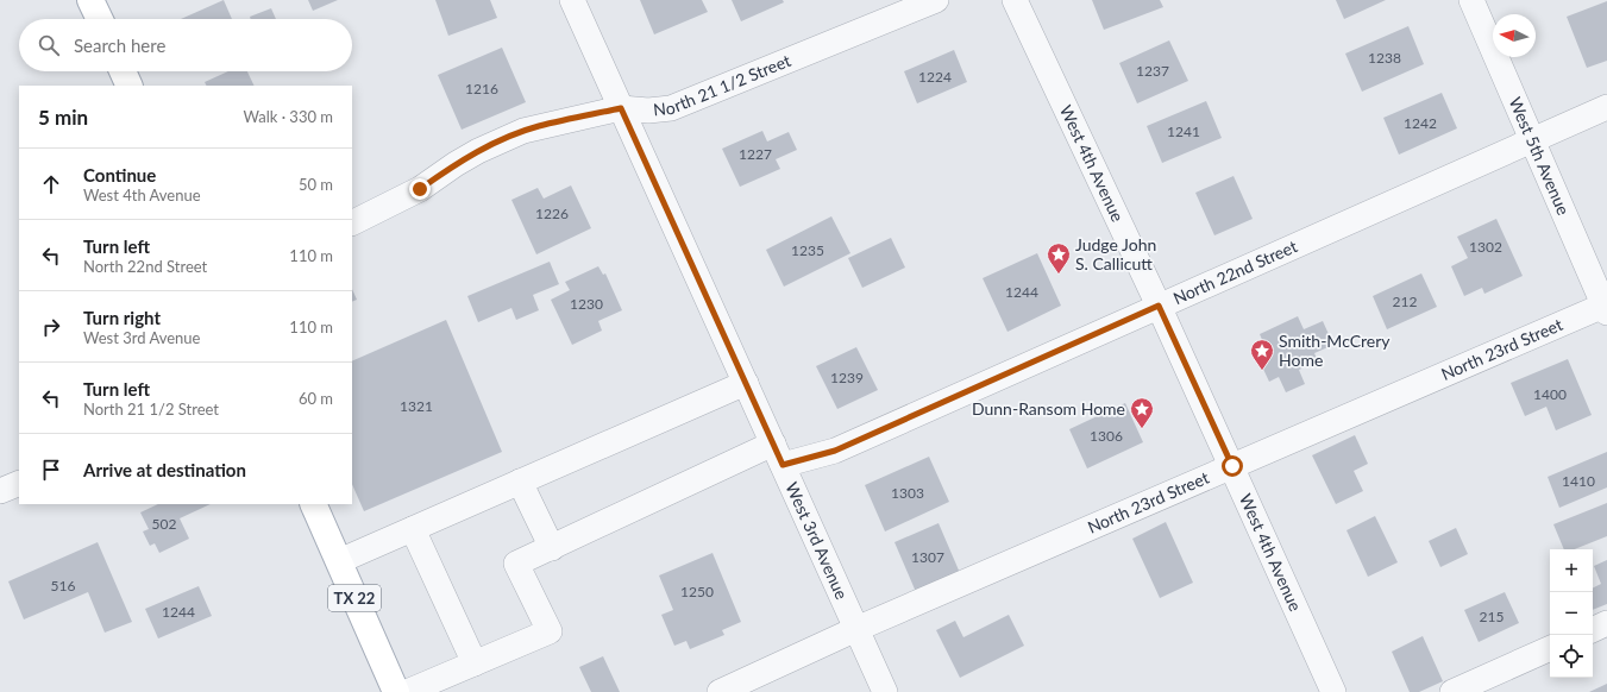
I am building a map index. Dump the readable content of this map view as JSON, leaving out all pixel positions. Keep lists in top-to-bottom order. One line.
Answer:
{"streets":{"main road":["TX 22"],"street":["North 21 1/2 Street","West 5th Avenue","West 4th Avenue","North 22nd Street","North 23rd Street","West 3rd Avenue"]},"crossings":[["North 21 1/2 Street","West 3rd Avenue"],["West 5th Avenue","North 22nd Street"],["West 5th Avenue","North 23rd Street"],["West 4th Avenue","North 22nd Street"],["West 4th Avenue","North 23rd Street"],["North 22nd Street","West 3rd Avenue"],["North 23rd Street","West 3rd Avenue"]],"places":{"place":["Judge John S. Callicutt","Smith-McCrery Home","Dunn-Ransom Home"]},"house_numbers":["1238","1237","1224","1216","1242","1241","1227","1226","1302","1235","1244","212","1230","1239","1400","1321","1306","1410","1303","502","1307","516","1250","1244","215"],"north":"left","page":{"search":"Search here","heading":["5 min","Walk · 330 m"],"list":[["Continue","West 4th Avenue","50 m"],["Turn left","North 22nd Street","110 m"],["Turn right","West 3rd Avenue","110 m"],["Turn left","North 21 1/2 Street","60 m"],"Arrive at destination"],"map_buttons":["+","−"]}}
